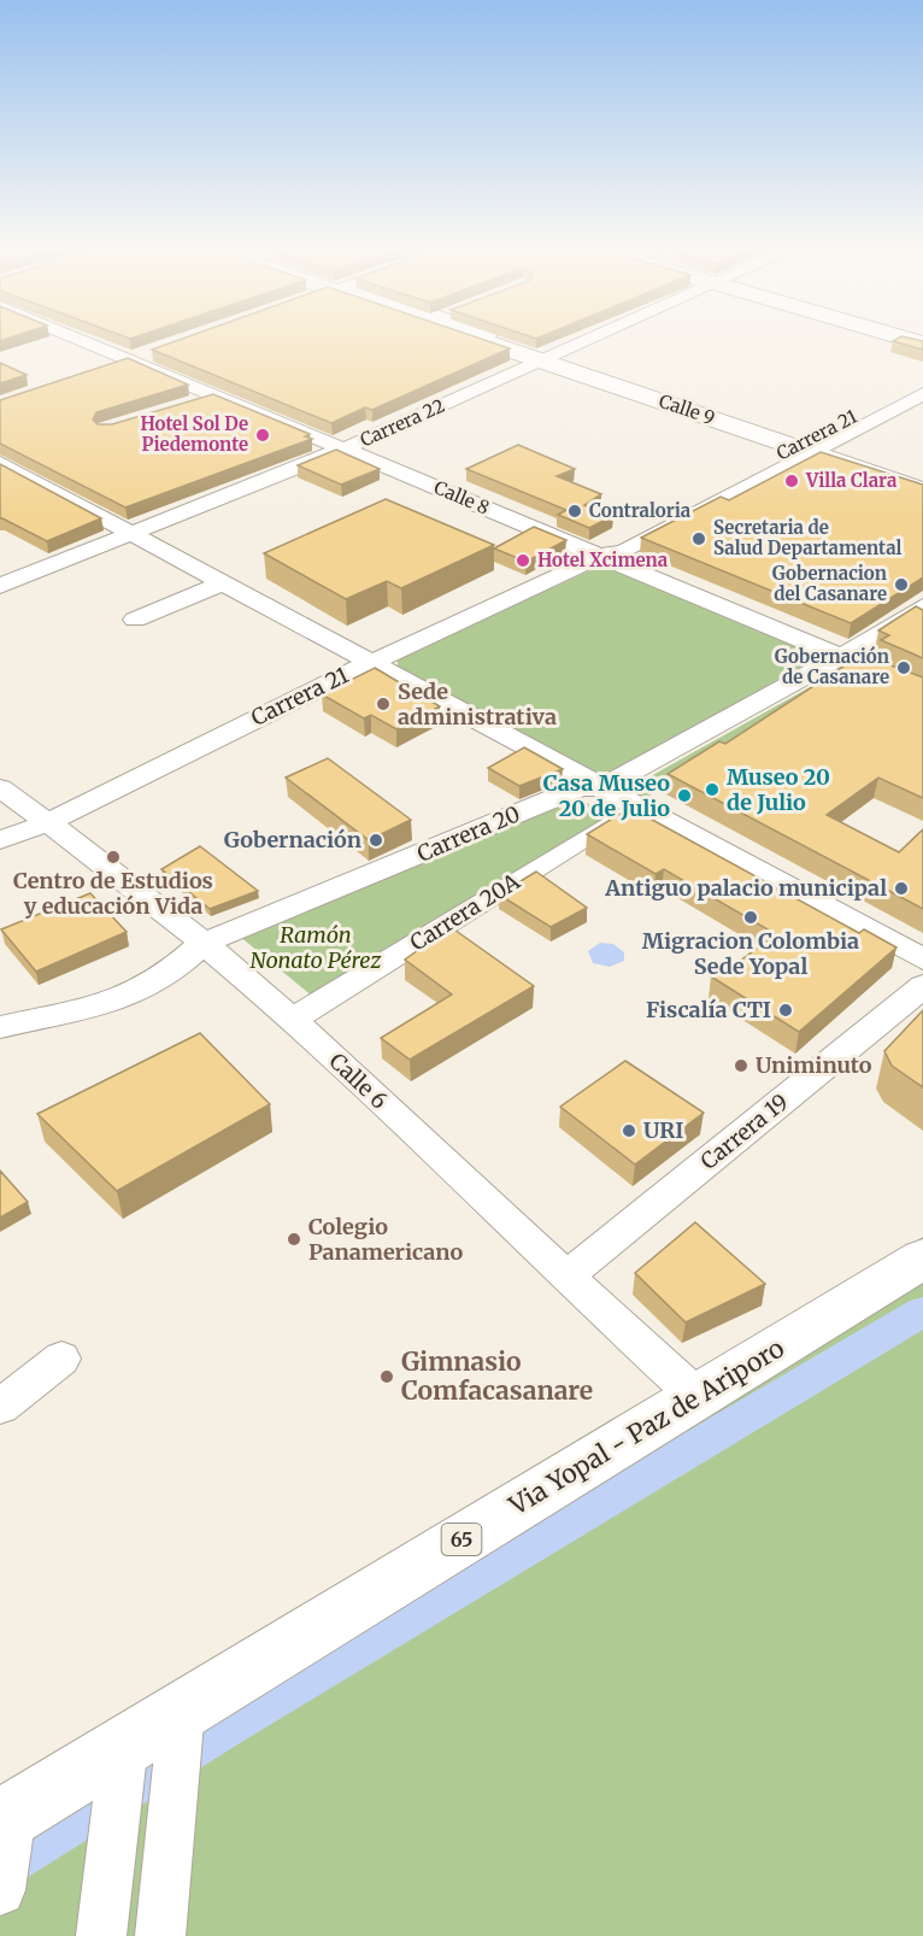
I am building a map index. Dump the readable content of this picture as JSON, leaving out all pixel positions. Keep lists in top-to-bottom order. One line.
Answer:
{"streets":{"main road":["Calle 9","Via Yopal - Paz de Ariporo","65"],"street":["Carrera 22","Carrera 21","Calle 8","Carrera 20","Carrera 20A","Calle 6","Carrera 19"]},"crossings":[["Calle 9","Carrera 22"],["Calle 9","Carrera 21"],["Carrera 22","Calle 8"],["Carrera 21","Calle 8"],["Carrera 21","Calle 6"],["Calle 8","Carrera 20"],["Carrera 20","Calle 6"],["Carrera 20A","Calle 6"],["Calle 6","Carrera 19"],["Calle 6","Via Yopal - Paz de Ariporo"]],"parks":["Ramón Nonato Pérez"],"places":["Hotel Sol De Piedemonte","Villa Clara","Contraloria","Secretaria de Salud Departamental","Hotel Xcimena","Gobernacion del Casanare","Gobernación de Casanare","Sede administrativa","Museo 20 de Julio","Casa Museo 20 de Julio","Gobernación","Centro de Estudios y educación Vida","Antiguo palacio municipal","Migracion Colombia Sede Yopal","Fiscalía CTI","Uniminuto","URI","Colegio Panamericano","Gimnasio Comfacasanare"]}
